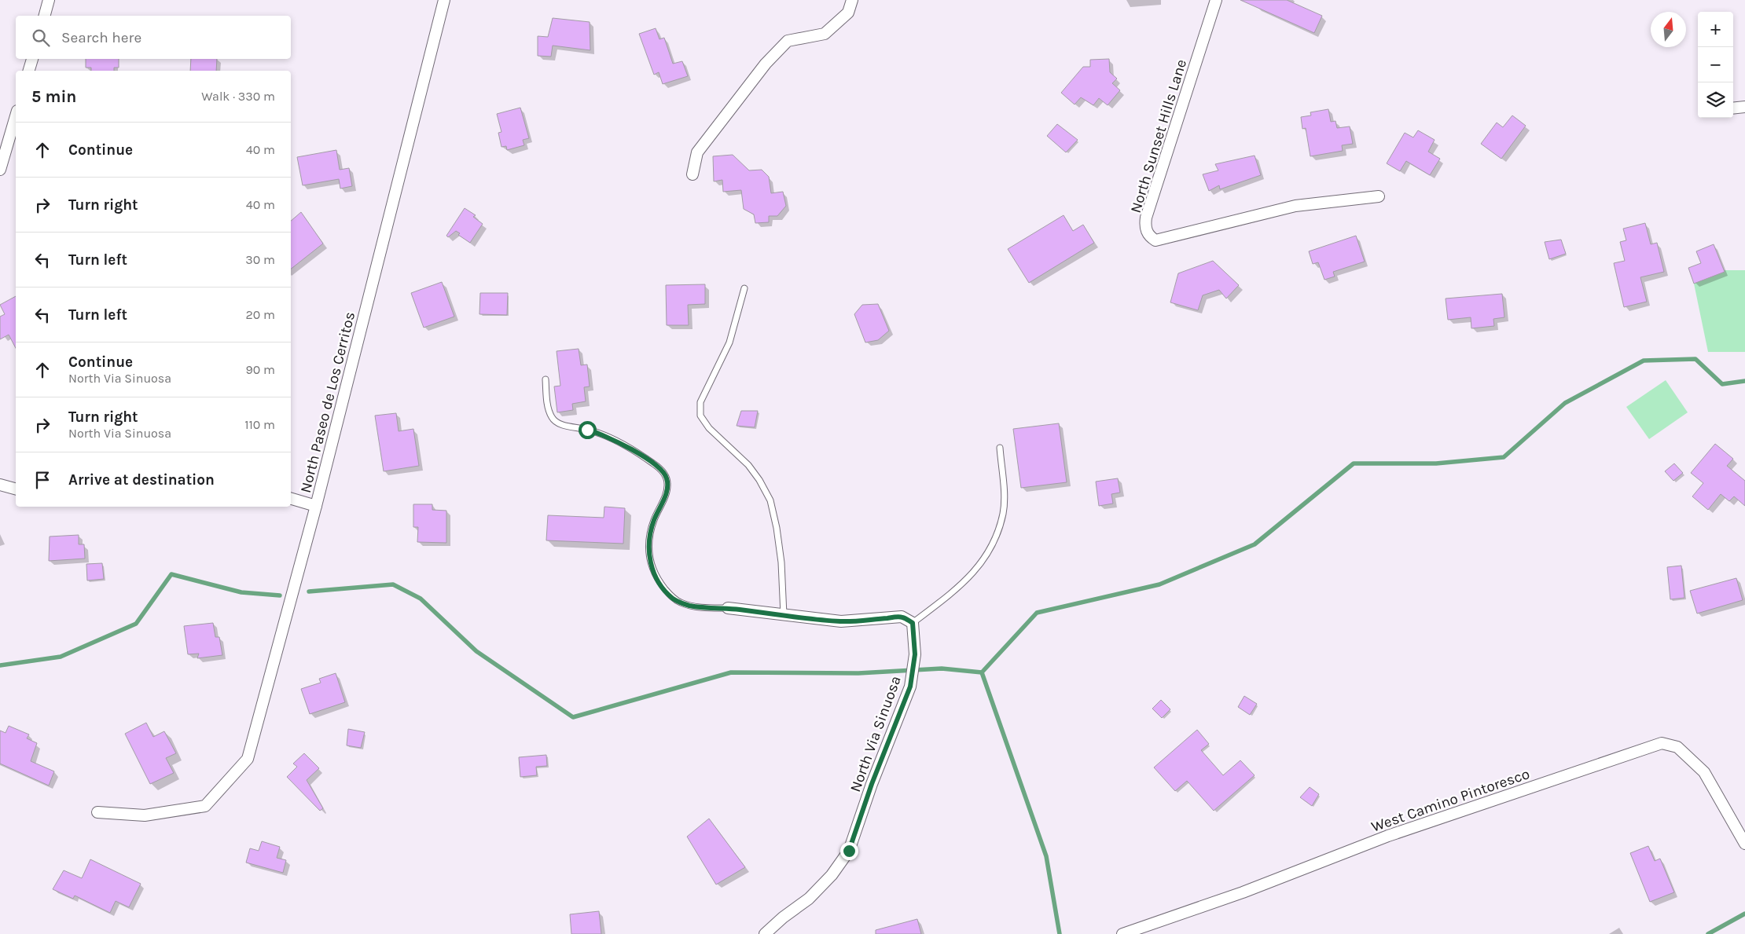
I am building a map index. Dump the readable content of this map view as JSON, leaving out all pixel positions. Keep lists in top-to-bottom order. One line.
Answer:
{"streets":{"street":["North Sunset Hills Lane","North Paseo de Los Cerritos","North Via Sinuosa","West Camino Pintoresco"]},"north":"top","page":{"map_buttons":["+","−"],"search":"Search here","heading":["5 min","Walk · 330 m"],"list":[["Continue","40 m"],["Turn right","40 m"],["Turn left","30 m"],["Turn left","20 m"],["Continue","North Via Sinuosa","90 m"],["Turn right","North Via Sinuosa","110 m"],"Arrive at destination"]}}
